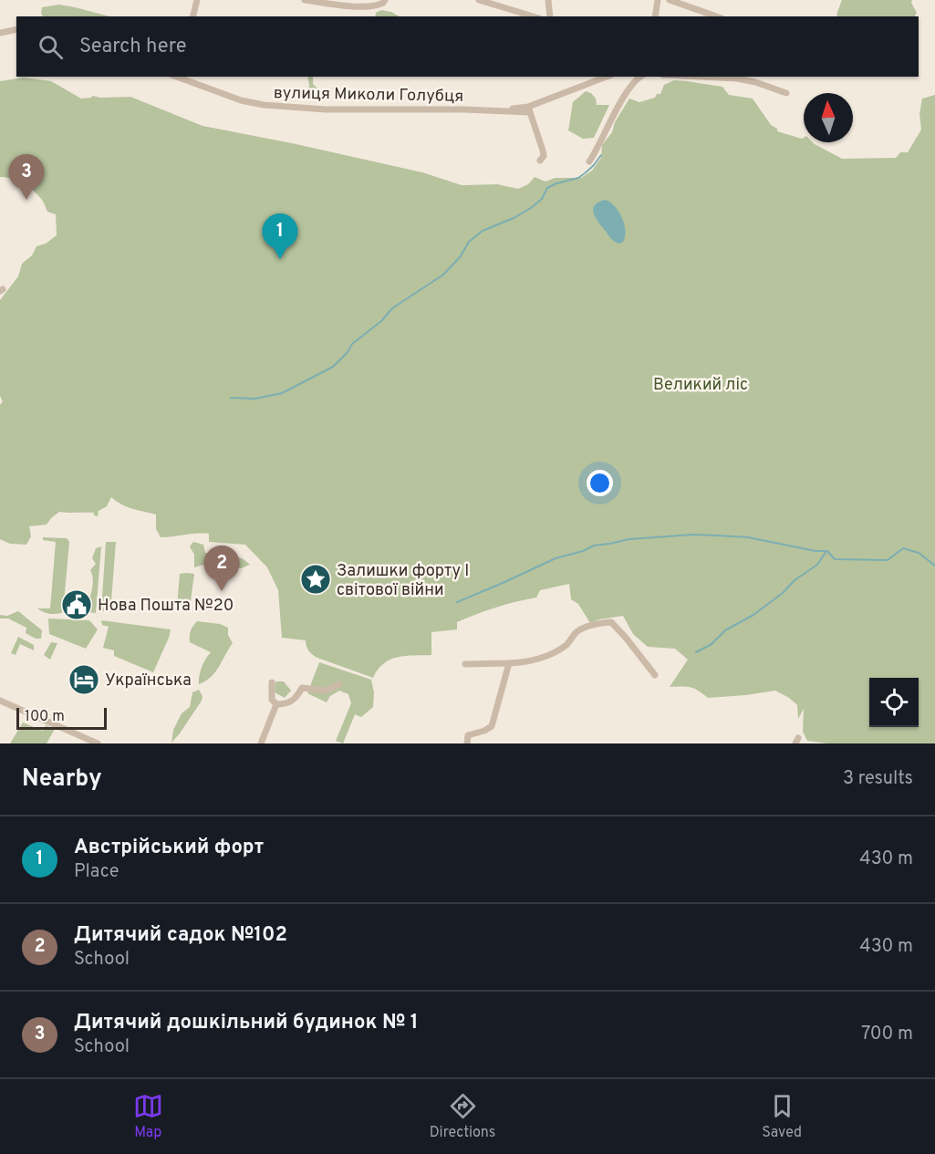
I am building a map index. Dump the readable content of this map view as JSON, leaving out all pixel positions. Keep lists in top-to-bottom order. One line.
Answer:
{"streets":{"street":["вулиця Миколи Голубця"]},"parks":["Великий ліс"],"places":{"place":["Залишки форту І світової війни"],"public building":["Нова Пошта №20"],"hotel":["Українська"]},"scale_bar":"100 m","north":"top","page":{"search":"Search here","pins":["3","1","2"],"scale":"100 m","heading":["Nearby","3 results"],"list":[{"mark":"1","name":"Австрійський форт","note":"Place","value":"430 m"},{"mark":"2","name":"Дитячий садок №102","note":"School","value":"430 m"},{"mark":"3","name":"Дитячий дошкільний будинок № 1","note":"School","value":"700 m"}],"nav":["Map","Directions","Saved"]}}
